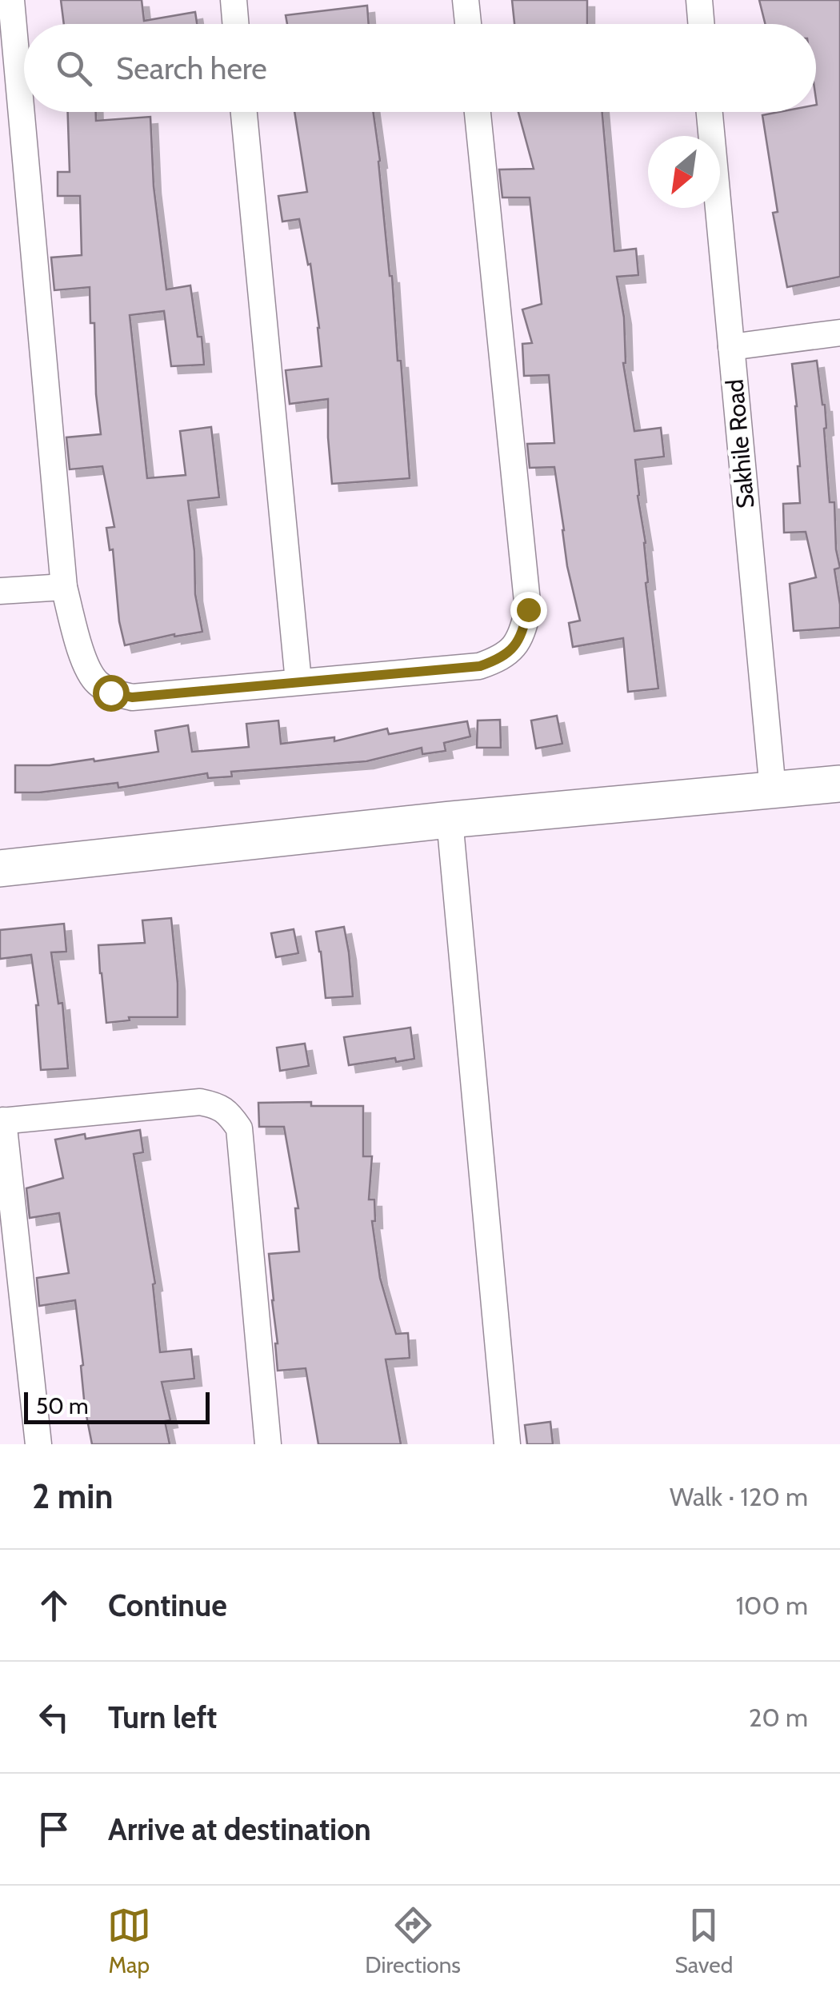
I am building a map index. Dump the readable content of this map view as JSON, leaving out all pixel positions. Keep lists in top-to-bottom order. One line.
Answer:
{"streets":{"street":["Sakhile Road"]},"scale_bar":"50 m","north":"bottom left","page":{"search":"Search here","scale":"50 m","heading":["2 min","Walk · 120 m"],"list":[["Continue","100 m"],["Turn left","20 m"],"Arrive at destination"],"nav":["Map","Directions","Saved"]}}
